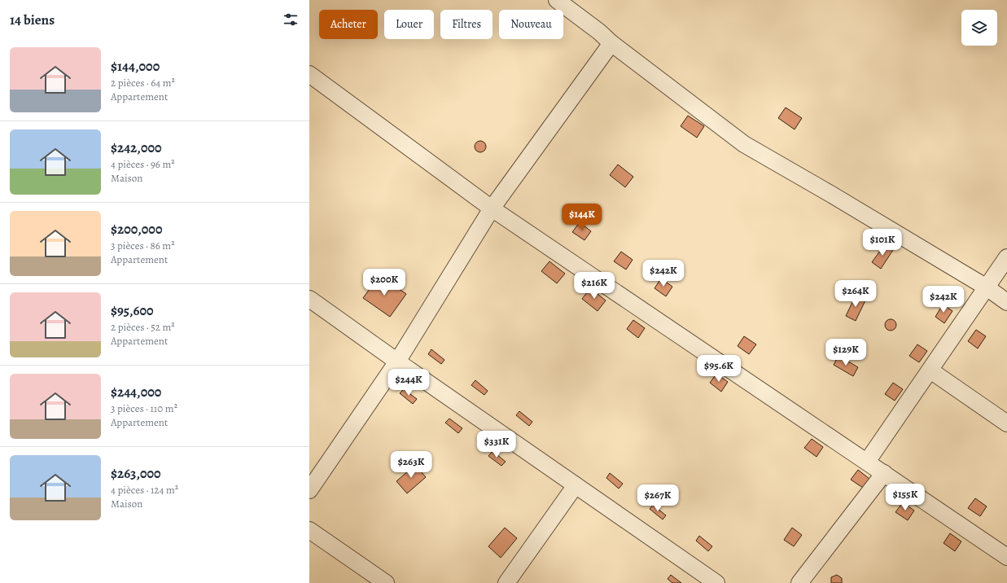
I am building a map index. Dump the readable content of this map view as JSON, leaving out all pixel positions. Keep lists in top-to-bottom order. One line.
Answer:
{"page":{"heading":"14 biens","chip":["Acheter","Louer","Filtres","Nouveau"],"list":[{"name":"$144,000","note":"2 pièces · 64 m² · Appartement"},{"name":"$242,000","note":"4 pièces · 96 m² · Maison"},{"name":"$200,000","note":"3 pièces · 86 m² · Appartement"},{"name":"$95,600","note":"2 pièces · 52 m² · Appartement"},{"name":"$244,000","note":"3 pièces · 110 m² · Appartement"},{"name":"$263,000","note":"4 pièces · 124 m² · Maison"}],"price":["$144K","$101K","$242K","$200K","$216K","$264K","$242K","$129K","$95.6K","$244K","$331K","$263K","$155K","$267K"]}}
